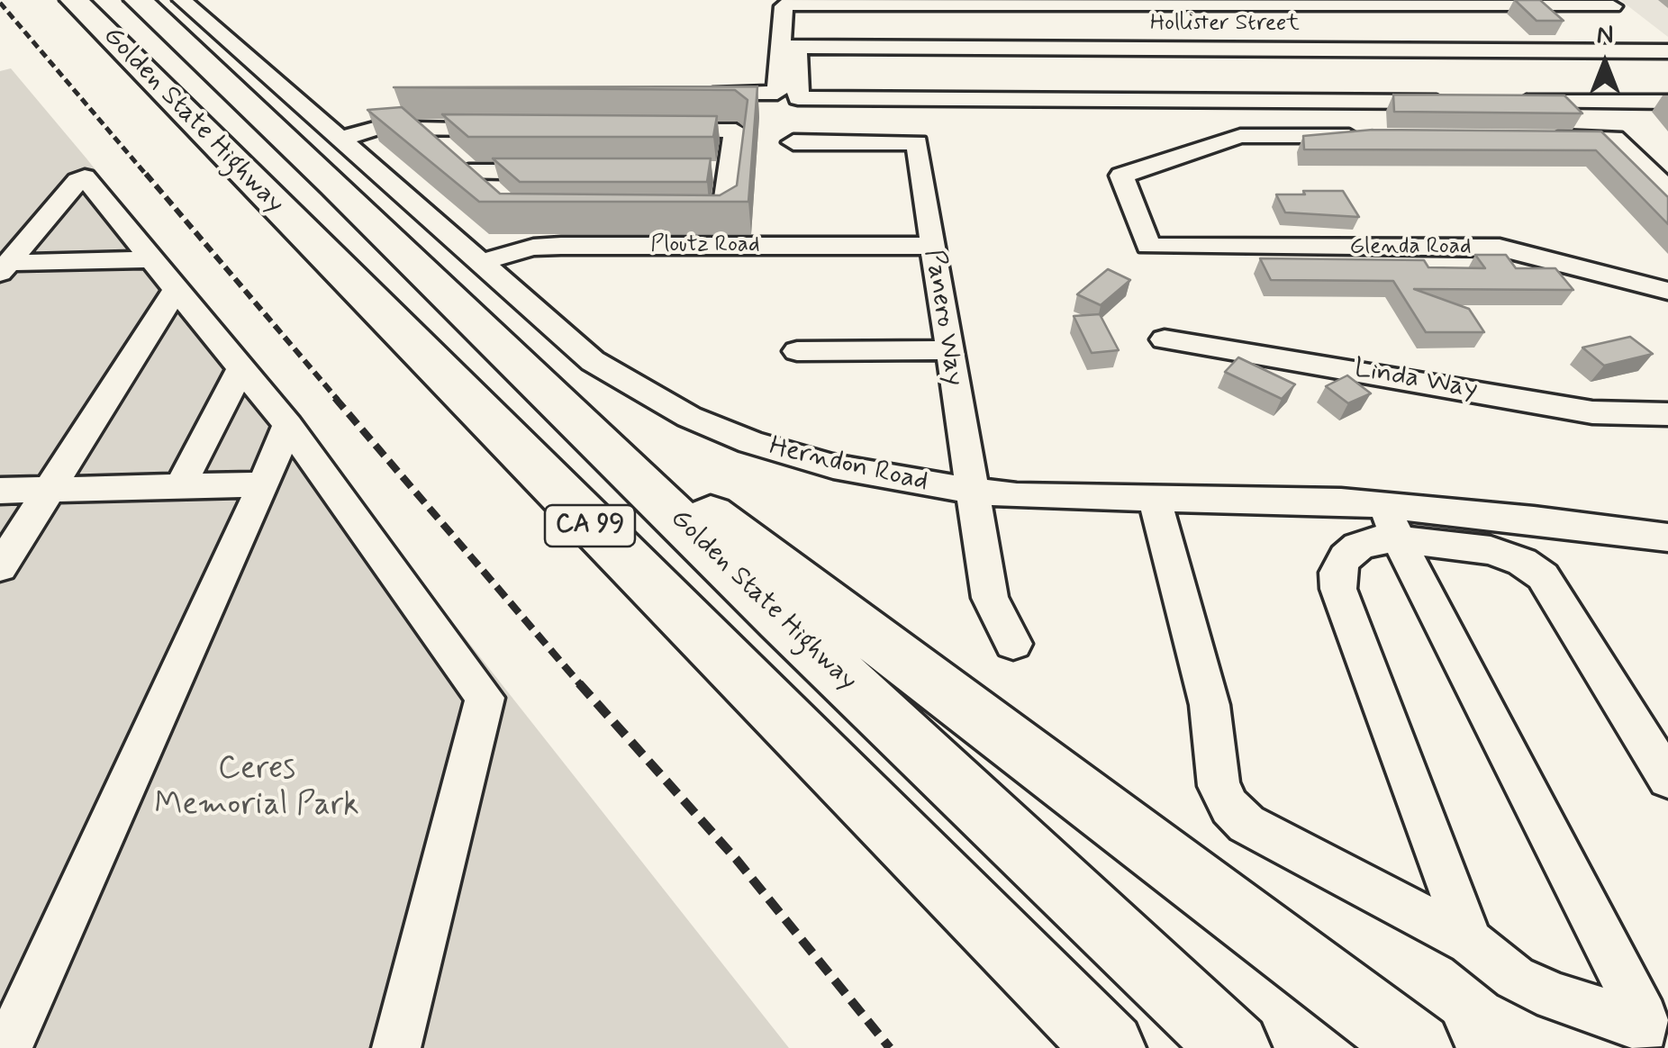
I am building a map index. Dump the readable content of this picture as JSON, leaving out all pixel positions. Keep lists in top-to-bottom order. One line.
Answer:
{"streets":{"highway":["Golden State Highway","CA 99"],"street":["Hollister Street","Ploutz Road","Glenda Road","Panero Way","Linda Way","Herndon Road"]},"crossings":[["Ploutz Road","Panero Way"],["Ploutz Road","Herndon Road"],["Panero Way","Herndon Road"]],"parks":["Ceres Memorial Park"],"north":"top"}
